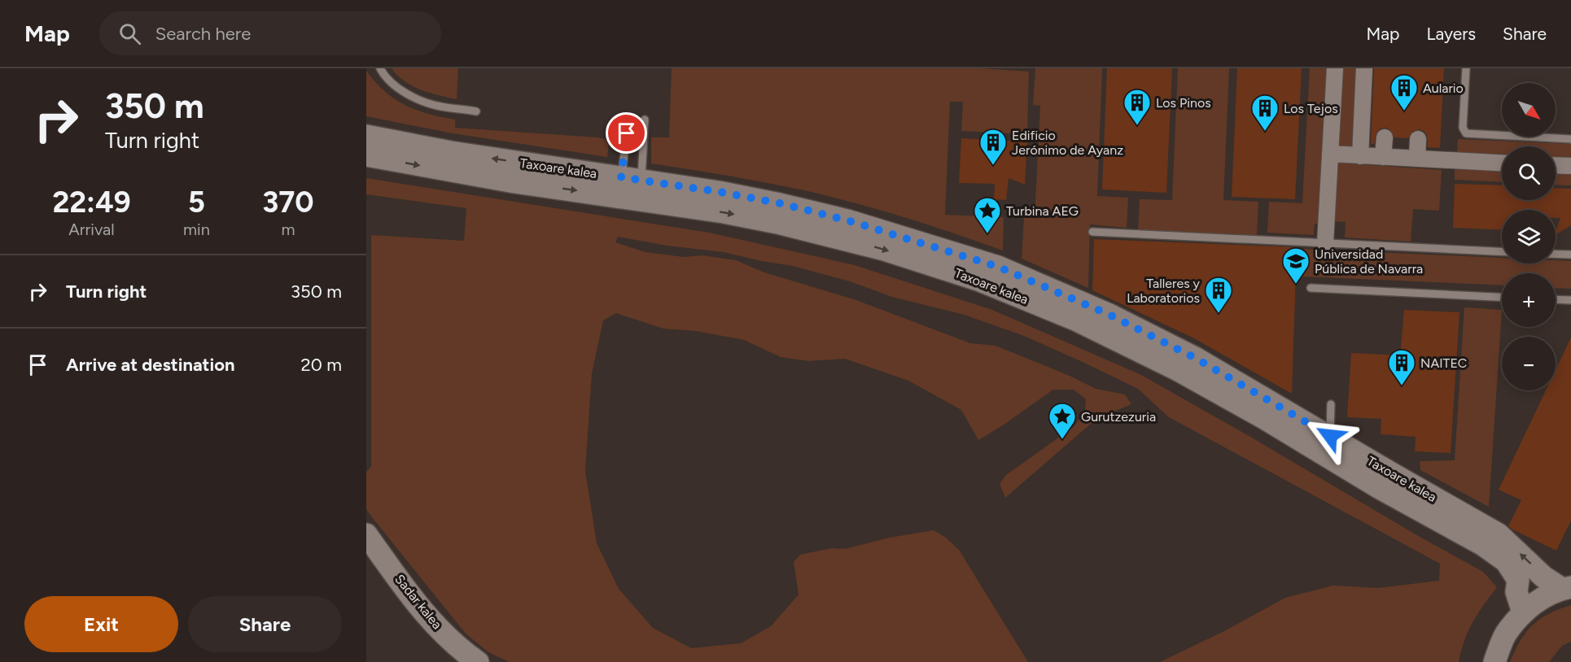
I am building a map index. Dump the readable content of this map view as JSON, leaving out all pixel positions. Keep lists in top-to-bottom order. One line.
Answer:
{"streets":{"street":["Taxoare kalea","Sadar kalea"]},"places":{"building":["Aulario","Los Pinos","Los Tejos","Edificio Jerónimo de Ayanz","Talleres y Laboratorios","NAITEC"],"place":["Turbina AEG","Gurutzezuria"],"school or university":["Universidad Pública de Navarra"]},"north":"bottom right","page":{"header":"Map","search":"Search here","nav":["Map","Layers","Share"],"turn":["350 m","Turn right"],"map_buttons":["+","−"],"eta":["22:49","Arrival","5","min","370","m"],"list":[{"name":"Turn right","value":"350 m"},{"name":"Arrive at destination","value":"20 m"}],"buttons":["Exit","Share"]}}
